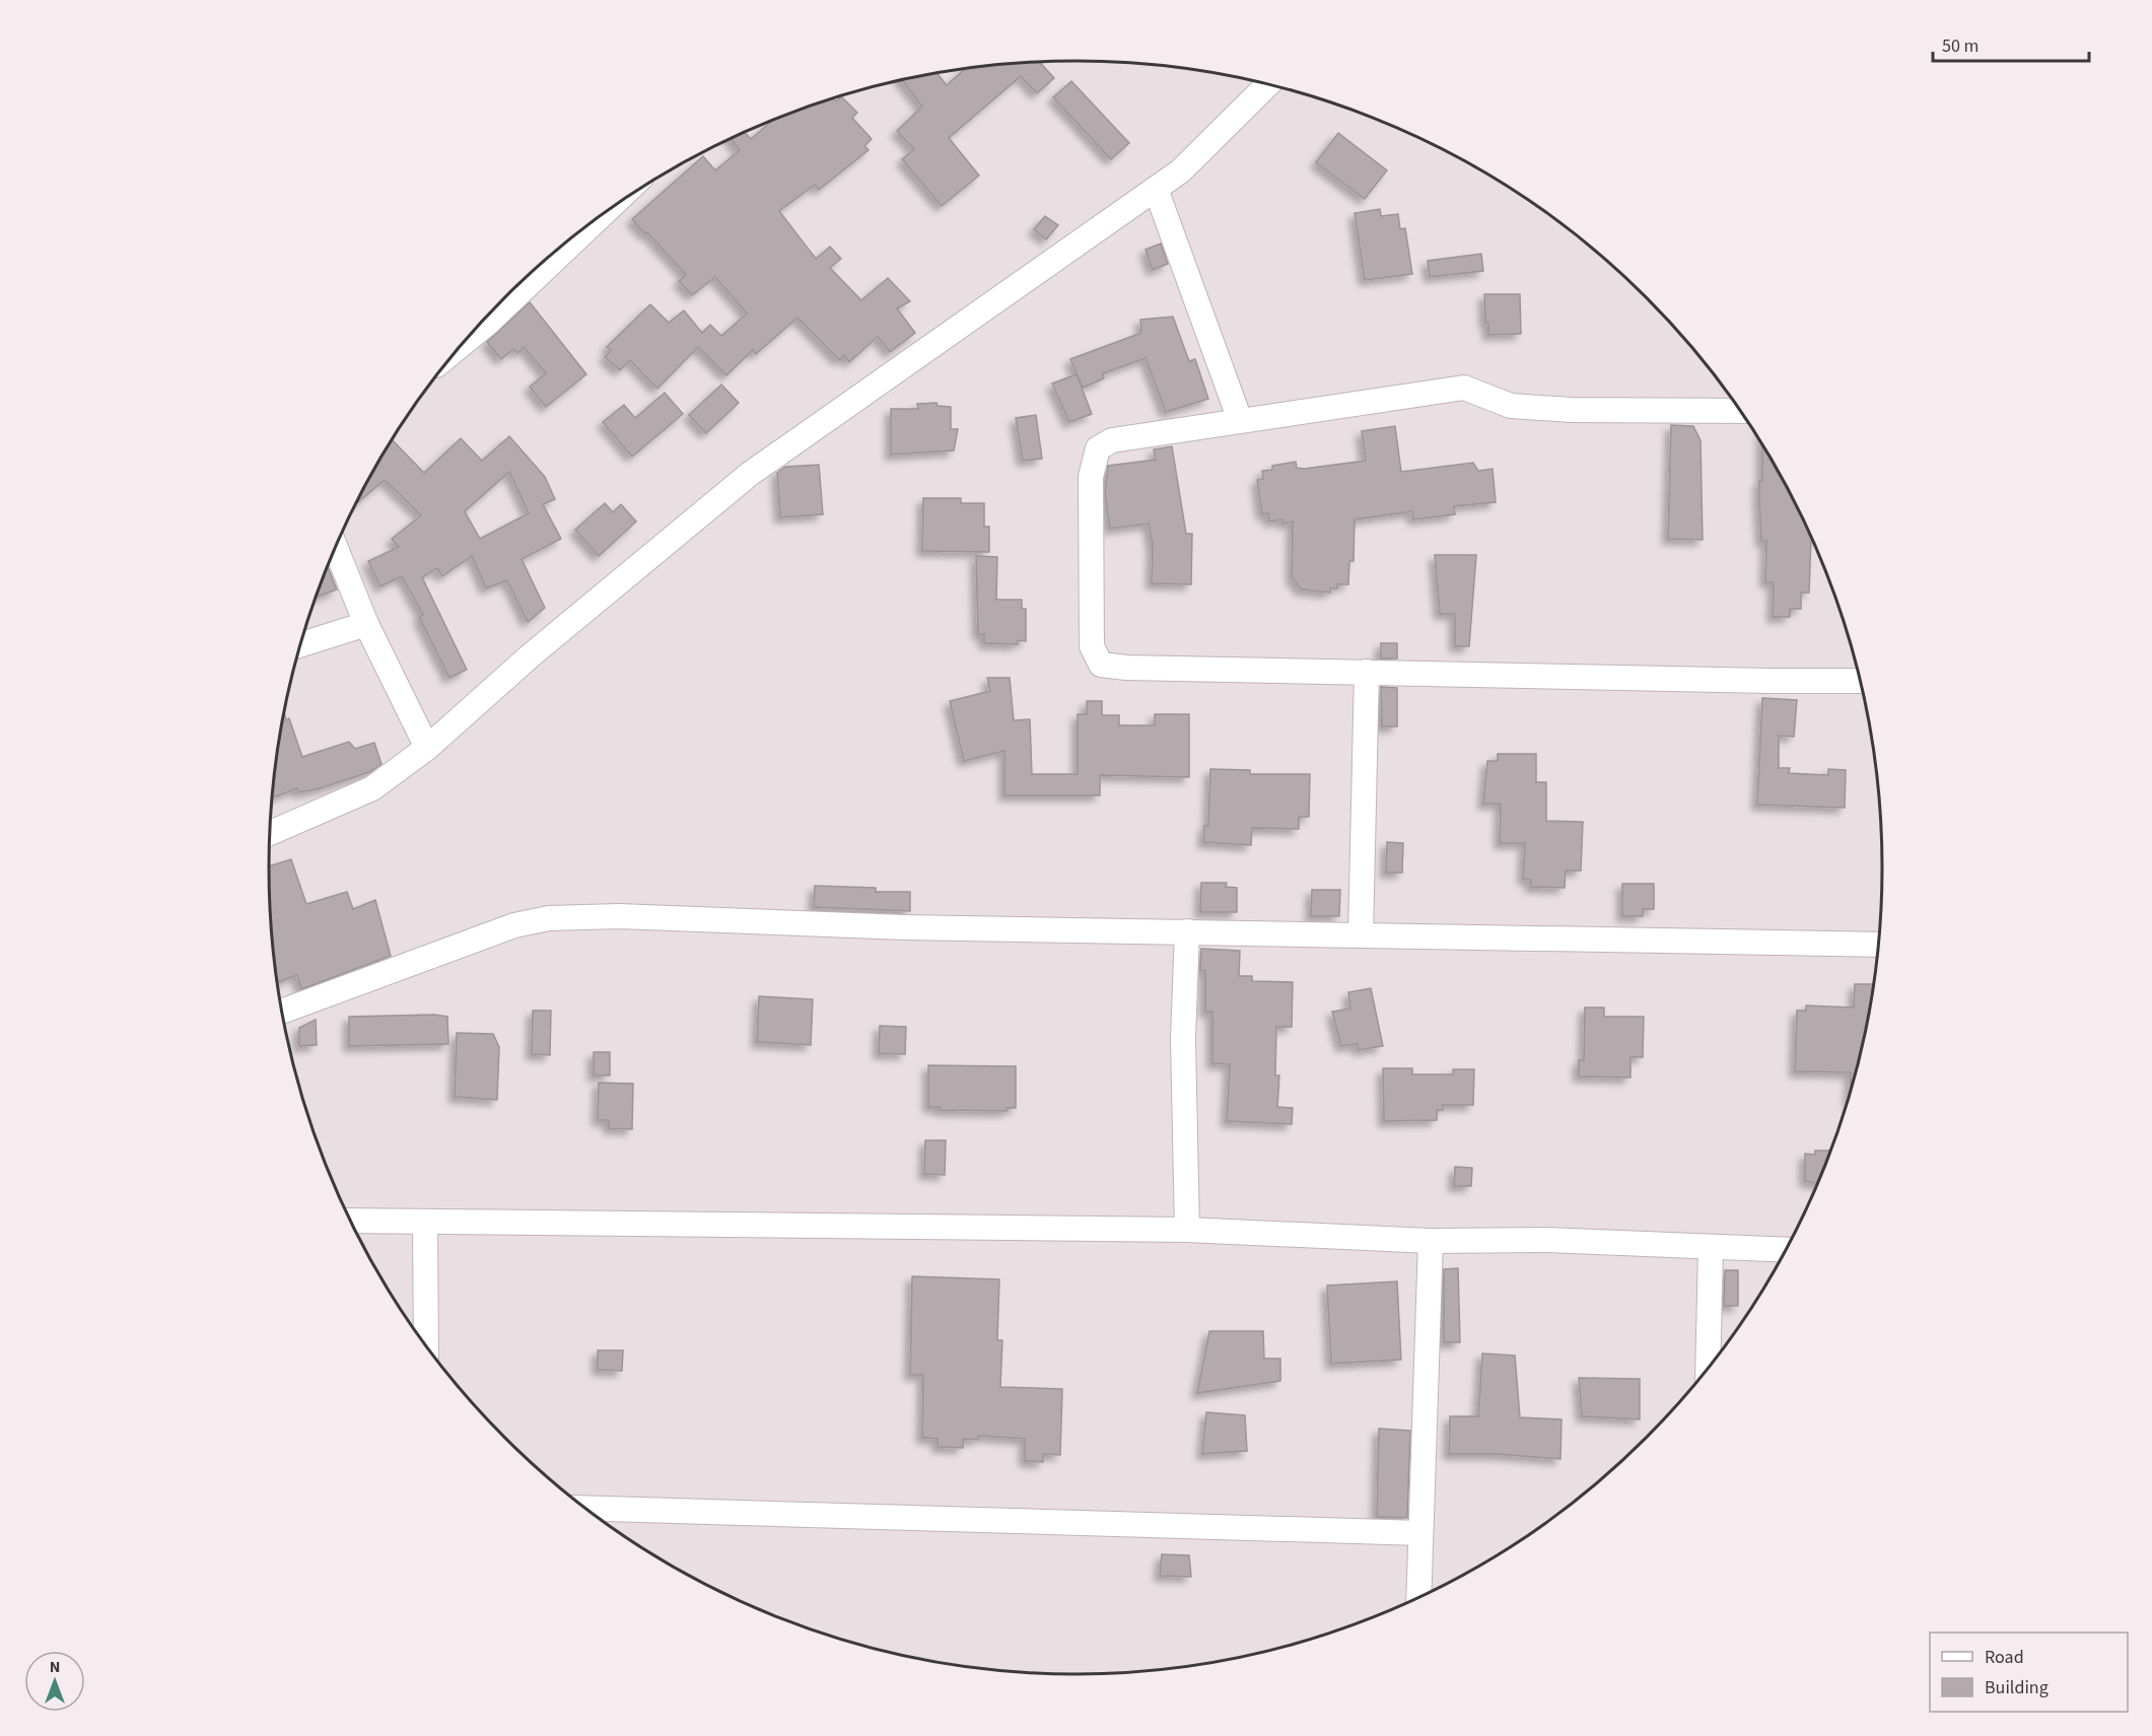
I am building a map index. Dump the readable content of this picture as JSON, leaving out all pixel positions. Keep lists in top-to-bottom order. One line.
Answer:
{"legend":["Road","Building"],"scale_bar":"50 m","north":"top"}
